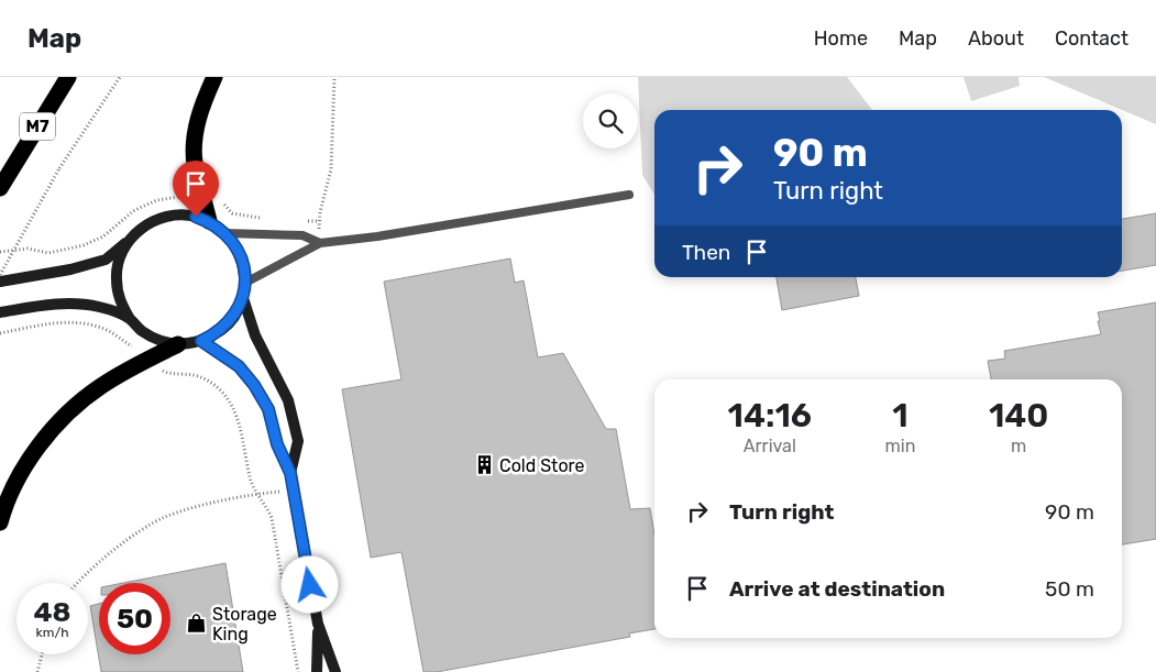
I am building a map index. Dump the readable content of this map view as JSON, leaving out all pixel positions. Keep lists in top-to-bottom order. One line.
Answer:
{"streets":{"highway":["M7"]},"places":{"building":["Cold Store"],"shop":["Storage King"]},"page":{"header":"Map","nav":["Home","Map","About","Contact"],"turn":["90 m","Turn right"],"then":"Then","eta":["14:16","Arrival","1","min","140","m"],"list":[{"name":"Turn right","value":"90 m"},{"name":"Arrive at destination","value":"50 m"}],"speed":"48 km/h","limit":"50"}}
